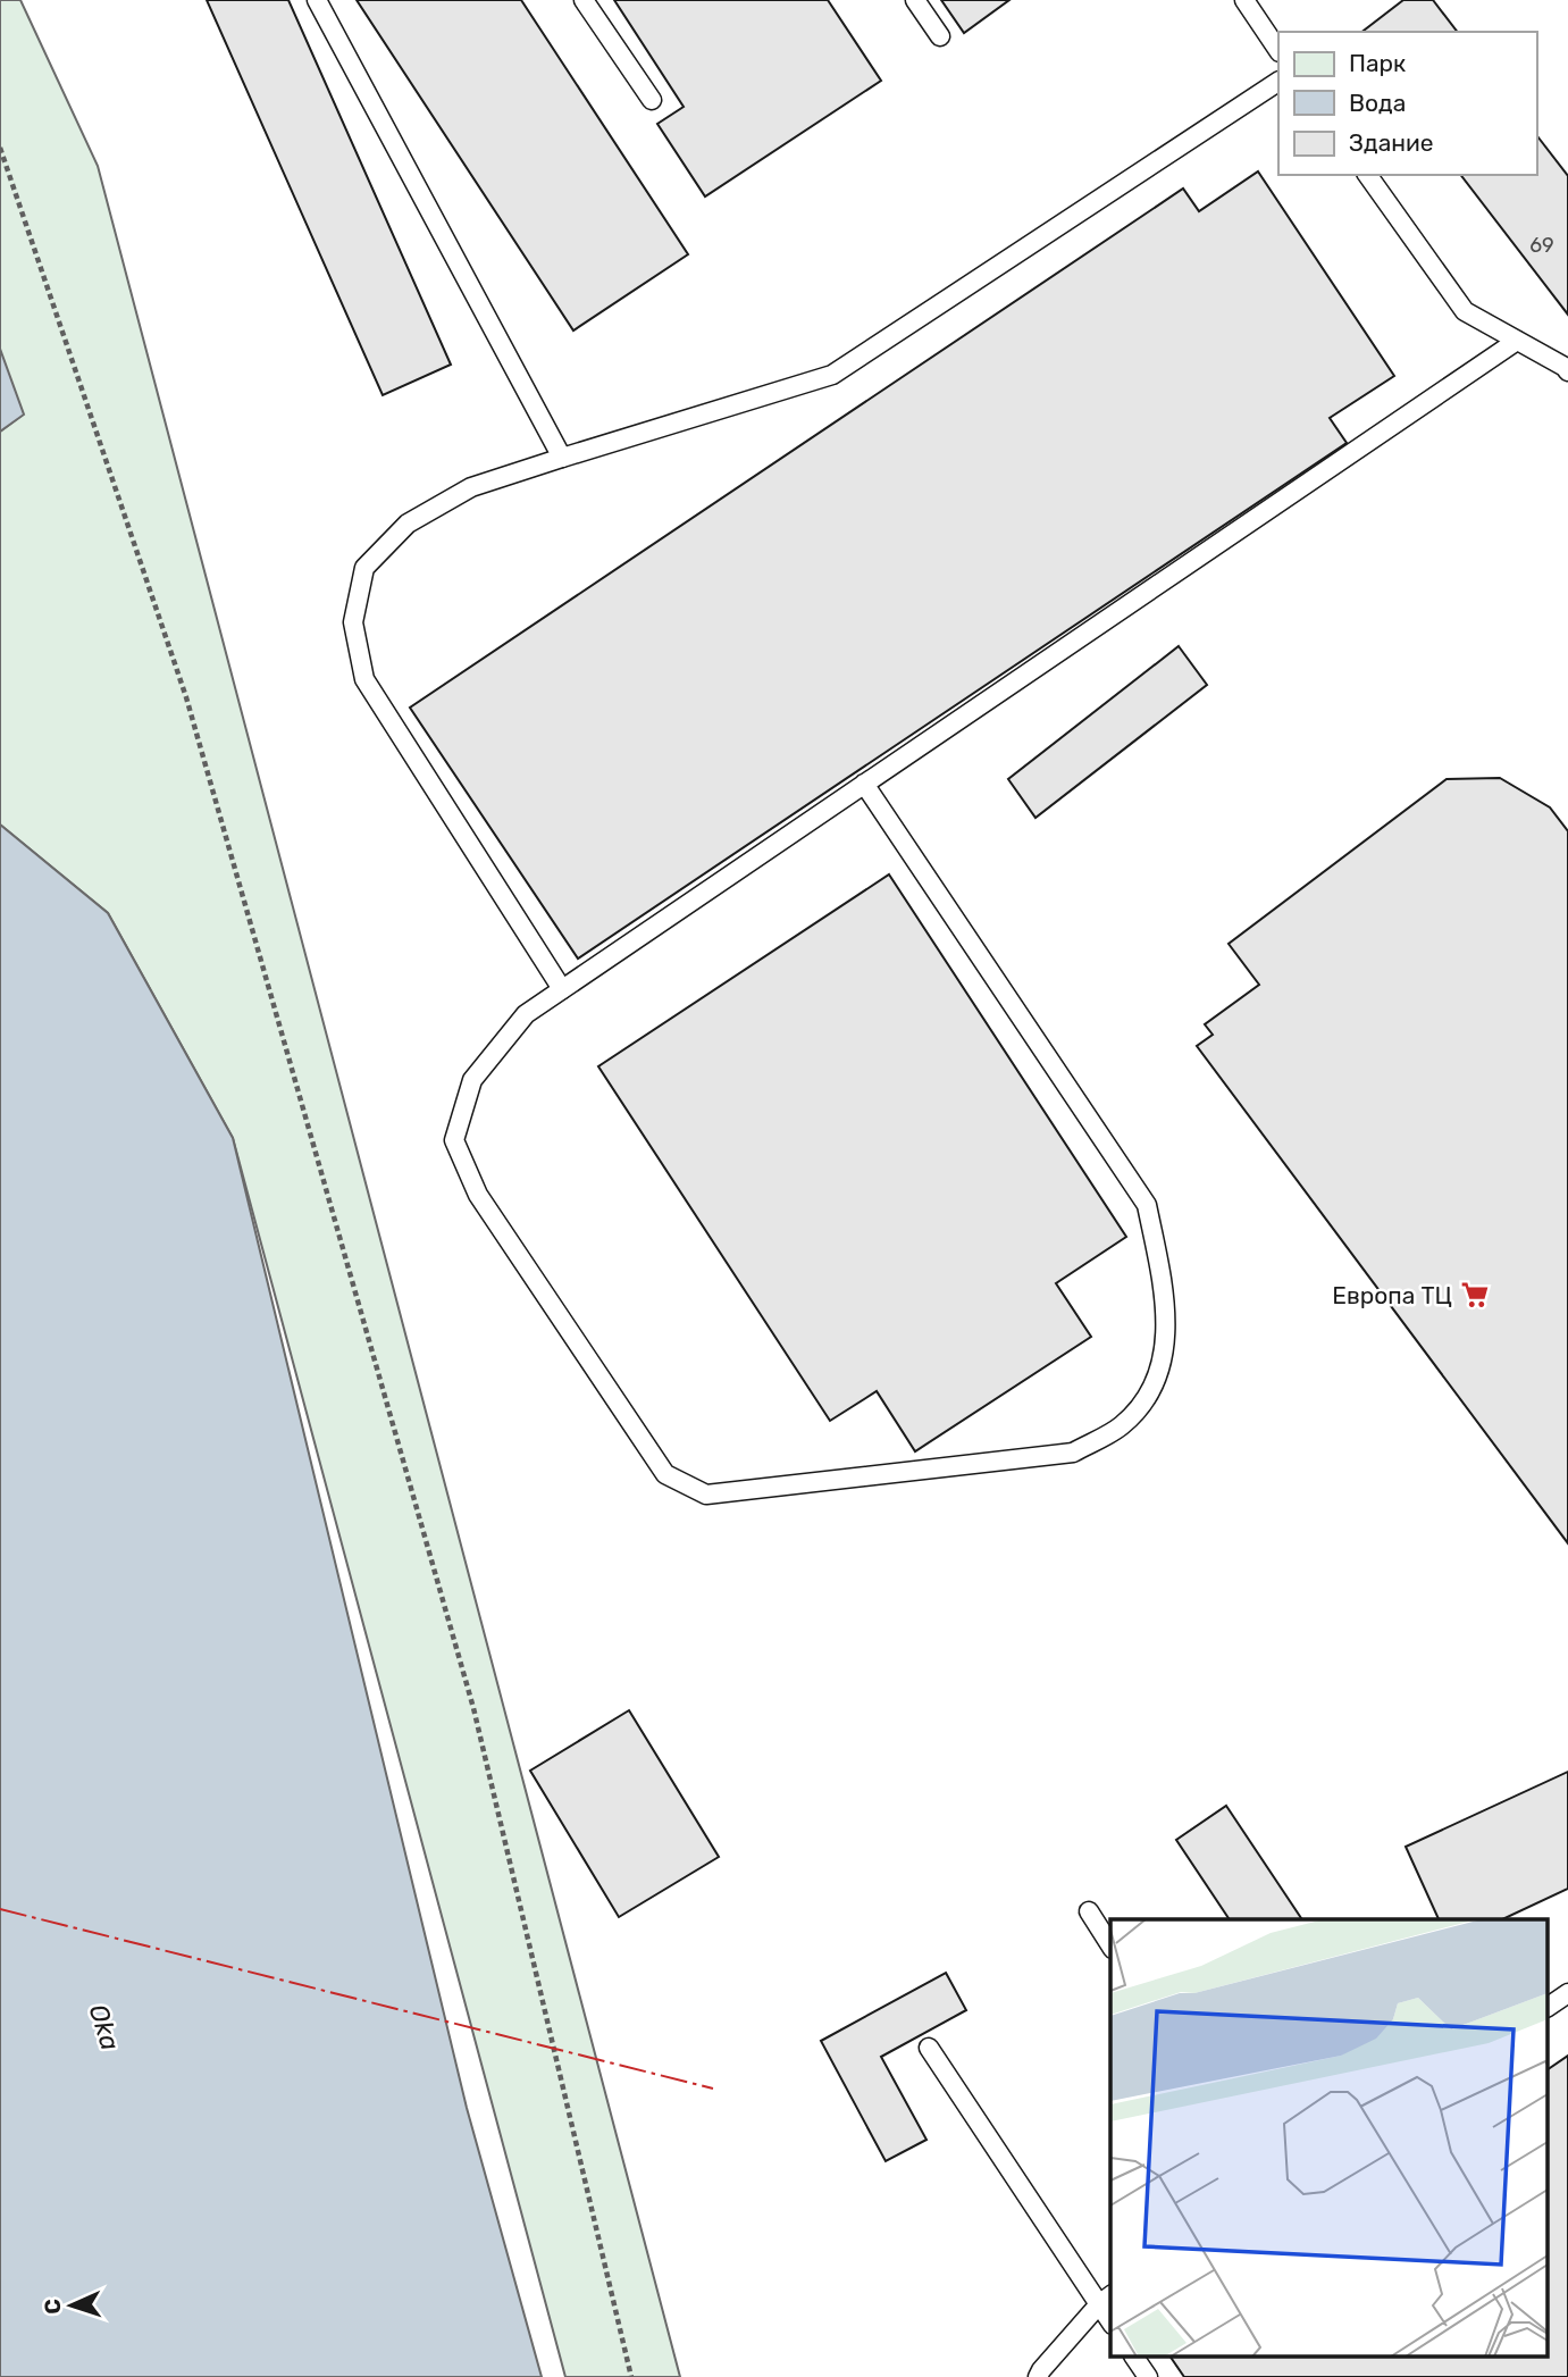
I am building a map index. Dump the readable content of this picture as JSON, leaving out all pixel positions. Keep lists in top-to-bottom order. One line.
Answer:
{"water":["Oka"],"places":{"supermarket":["Европа ТЦ"]},"house_numbers":["69"],"legend":["Парк","Вода","Здание"],"north":"left"}
